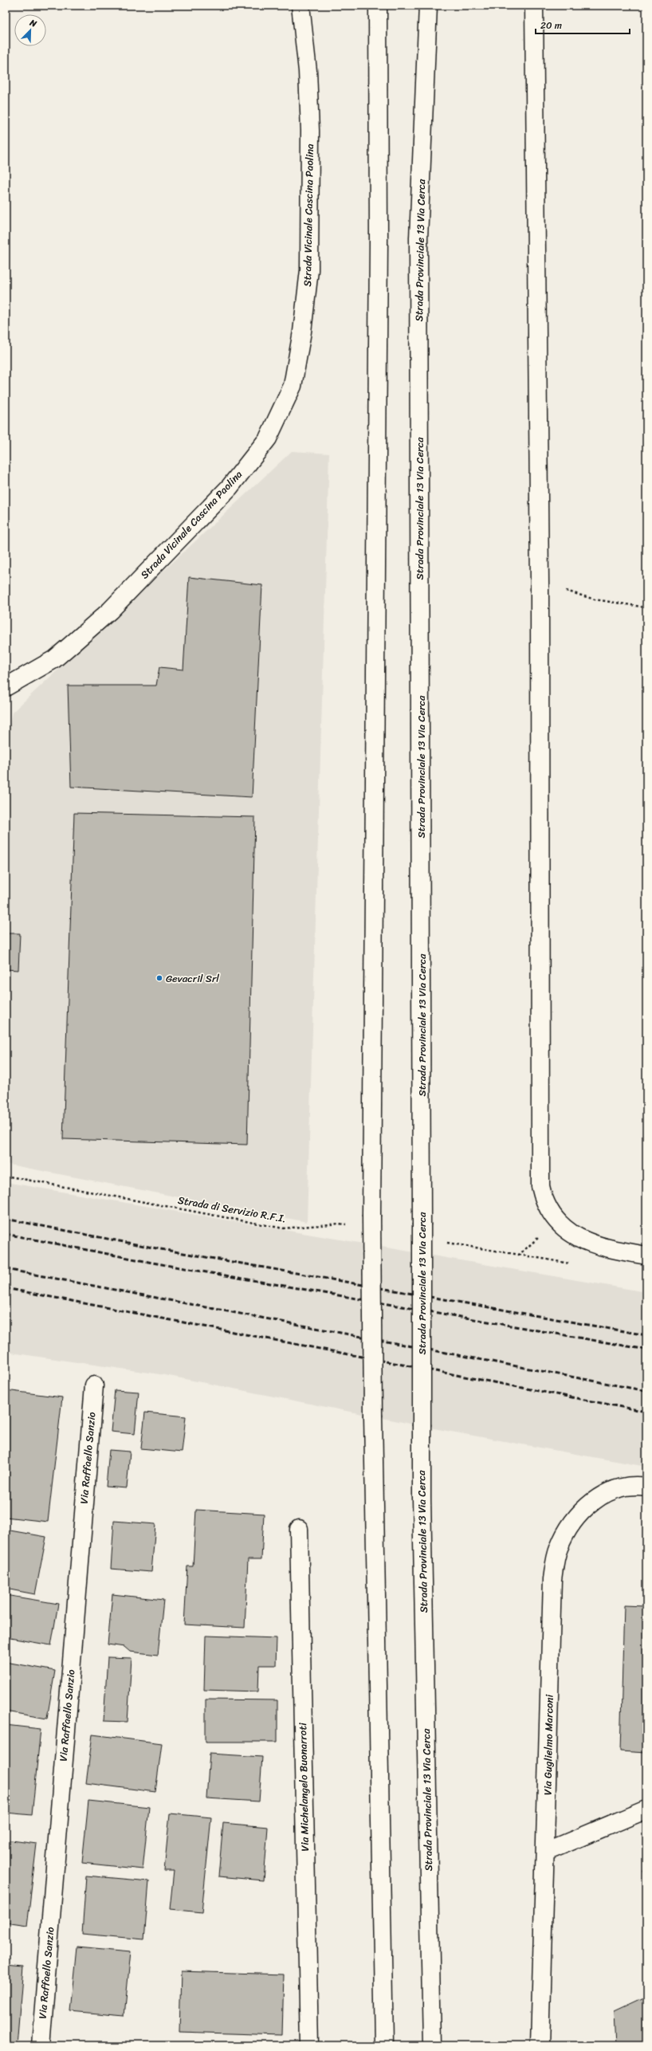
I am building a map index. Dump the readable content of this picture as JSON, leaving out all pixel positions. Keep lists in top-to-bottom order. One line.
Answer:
{"streets":{"main road":["Strada Vicinale Cascina Paolina","Strada Provinciale 13 Via Cerca","Via Raffaello Sanzio","Via Guglielmo Marconi","Via Michelangelo Buonarroti"],"path":["Strada di Servizio R.F.I."]},"places":["Gevacril Srl"],"scale_bar":"20 m","north":"top right"}
